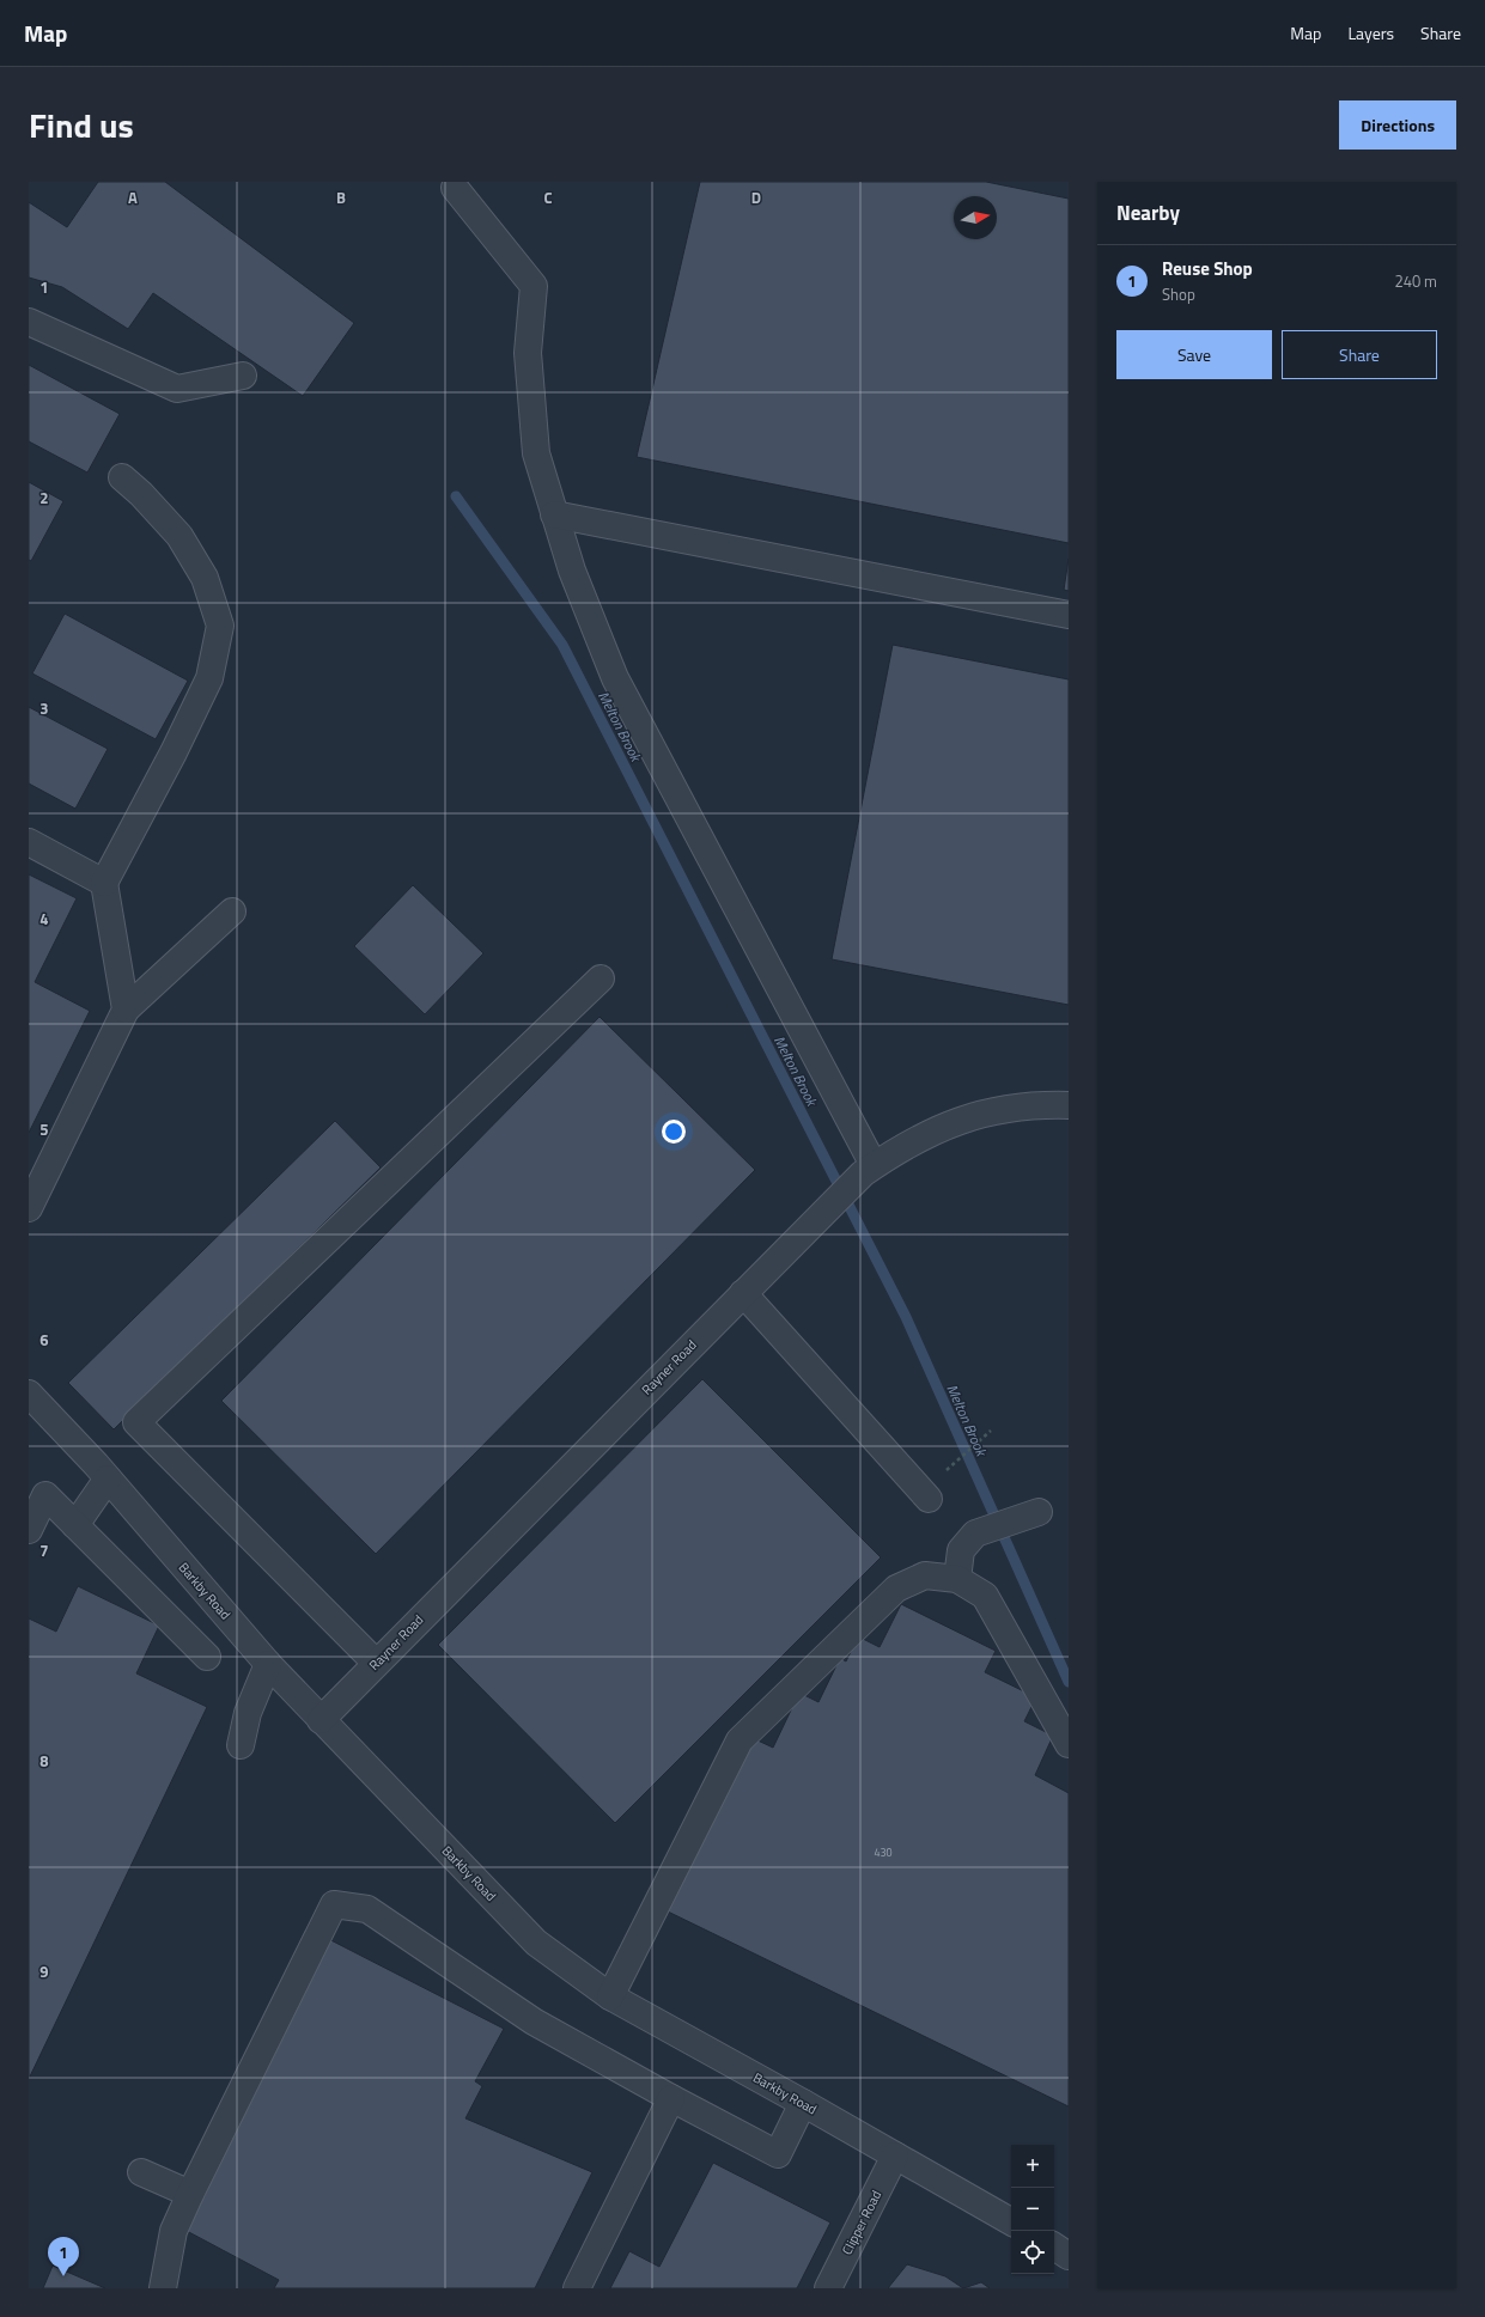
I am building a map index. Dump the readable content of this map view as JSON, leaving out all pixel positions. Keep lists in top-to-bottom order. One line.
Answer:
{"streets":{"street":["Rayner Road","Barkby Road","Clipper Road"]},"crossings":[["Rayner Road","Barkby Road"],["Barkby Road","Clipper Road"]],"water":["Melton Brook"],"house_numbers":["430"],"north":"right","page":{"header":"Map","nav":["Map","Layers","Share"],"title":"Find us","buttons":["Directions",["Save","Share"]],"heading":"Nearby","list":[{"mark":"1","name":"Reuse Shop","note":"Shop","value":"240 m"}],"map_buttons":["+","−"],"pins":"1"},"grid":{"columns":["A","B","C","D"],"rows":["1","2","3","4","5","6","7","8","9"]}}
